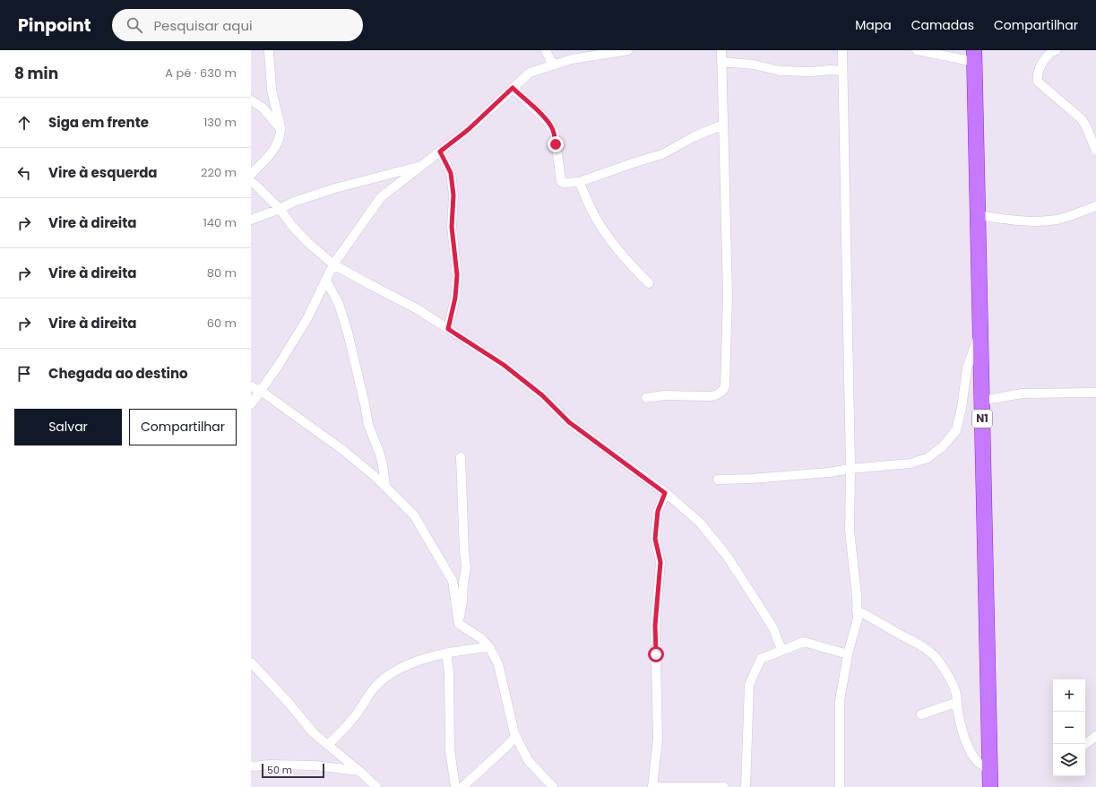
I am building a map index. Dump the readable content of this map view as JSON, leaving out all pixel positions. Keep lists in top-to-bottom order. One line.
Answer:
{"streets":{"highway":["N1"]},"scale_bar":"50 m","page":{"header":"Pinpoint","search":"Pesquisar aqui","nav":["Mapa","Camadas","Compartilhar"],"heading":["8 min","A pé · 630 m"],"list":[["Siga em frente","130 m"],["Vire à esquerda","220 m"],["Vire à direita","140 m"],["Vire à direita","80 m"],["Vire à direita","60 m"],"Chegada ao destino"],"buttons":["Salvar","Compartilhar"],"map_buttons":["+","−"],"scale":"50 m"}}
